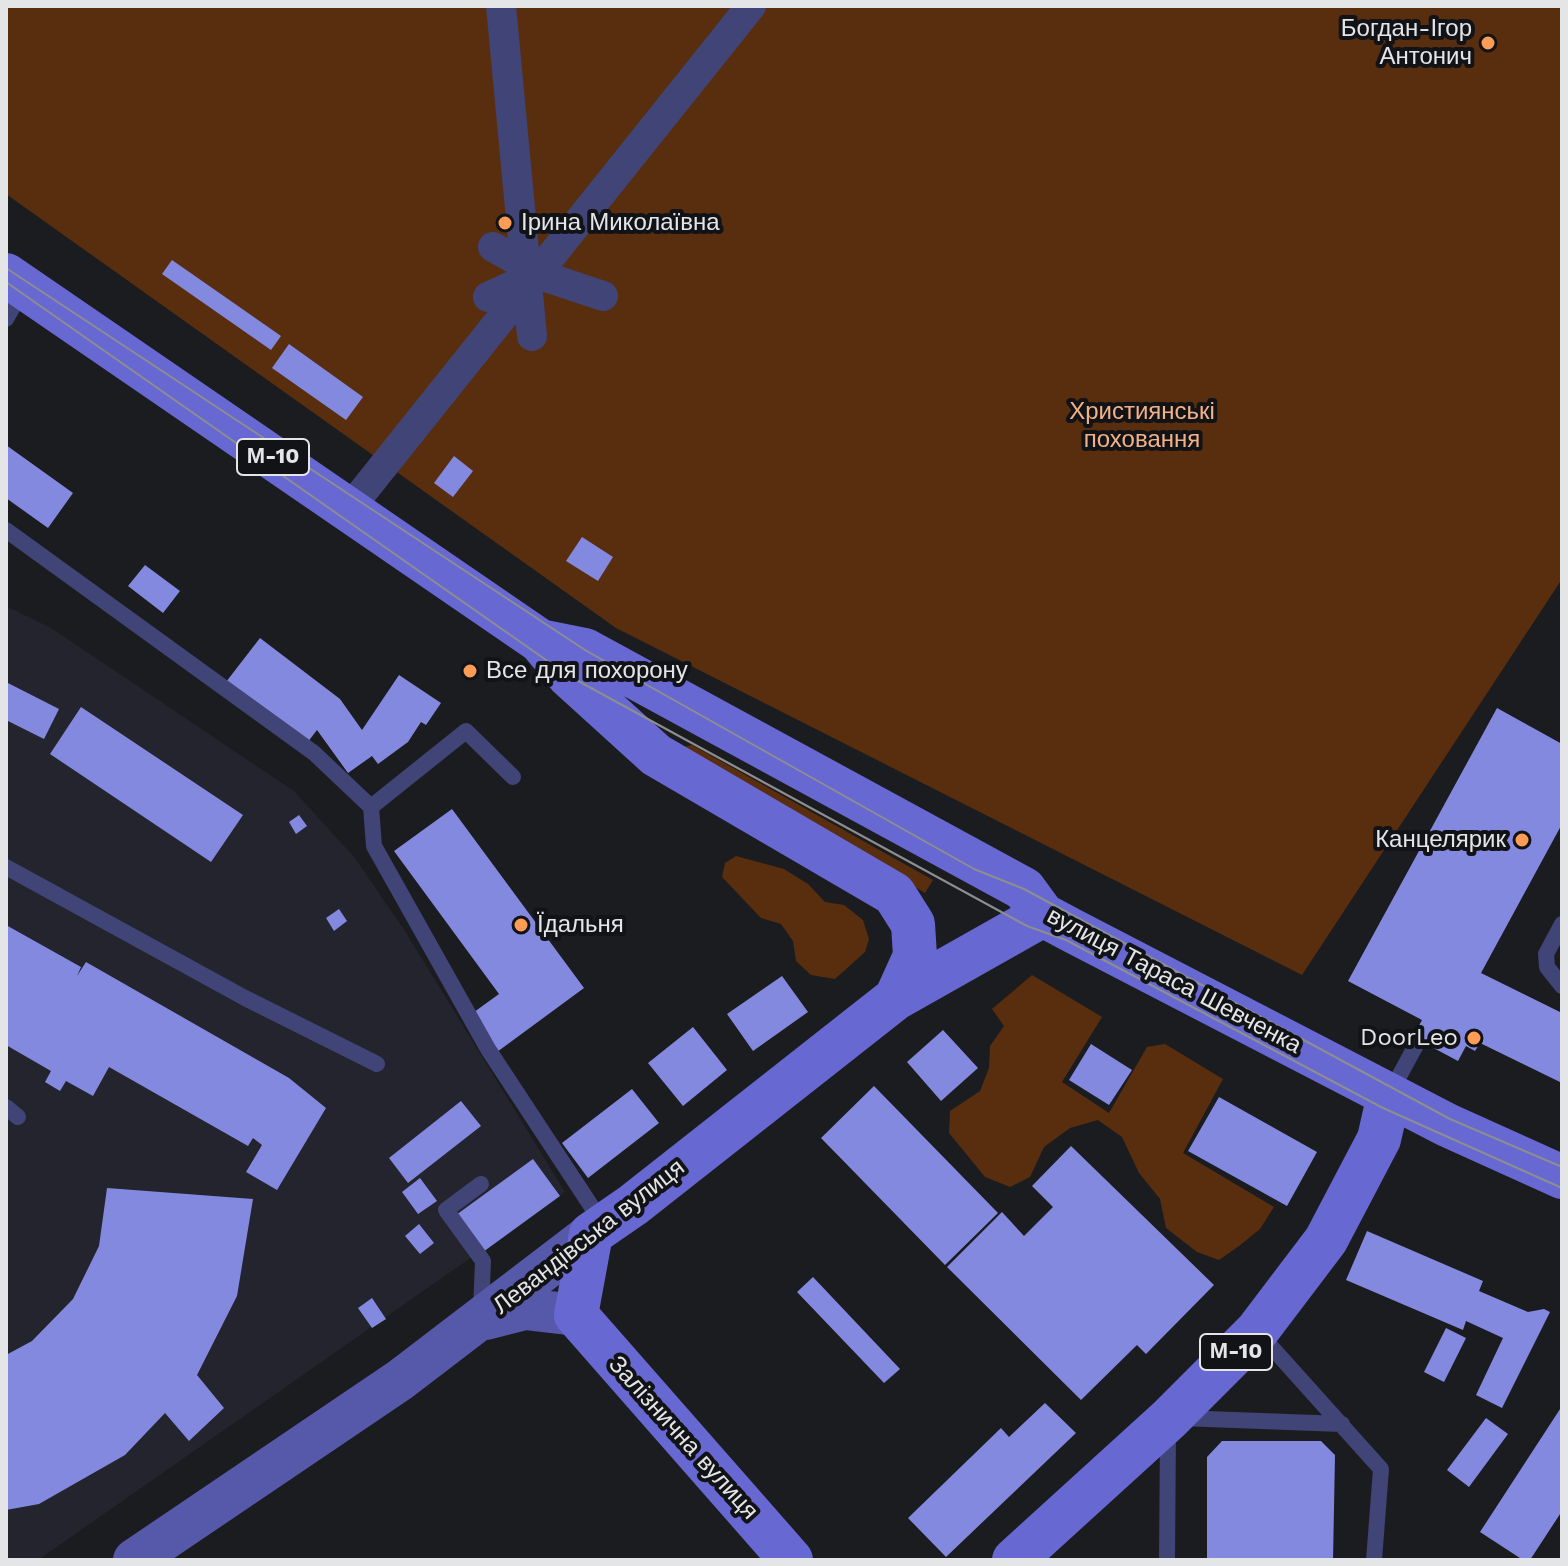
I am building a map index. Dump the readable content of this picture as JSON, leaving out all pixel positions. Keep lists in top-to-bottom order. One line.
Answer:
{"streets":{"main road":["М-10","вулиця Тараса Шевченка","Левандівська вулиця","Залізнична вулиця"]},"crossings":[["М-10","вулиця Тараса Шевченка"],["вулиця Тараса Шевченка","Левандівська вулиця"]],"parks":["Християнські поховання"],"places":["Богдан-Ігор Антонич","Ірина Миколаївна","Все для похорону","Канцелярик","Їдальня","DoorLeo"]}
